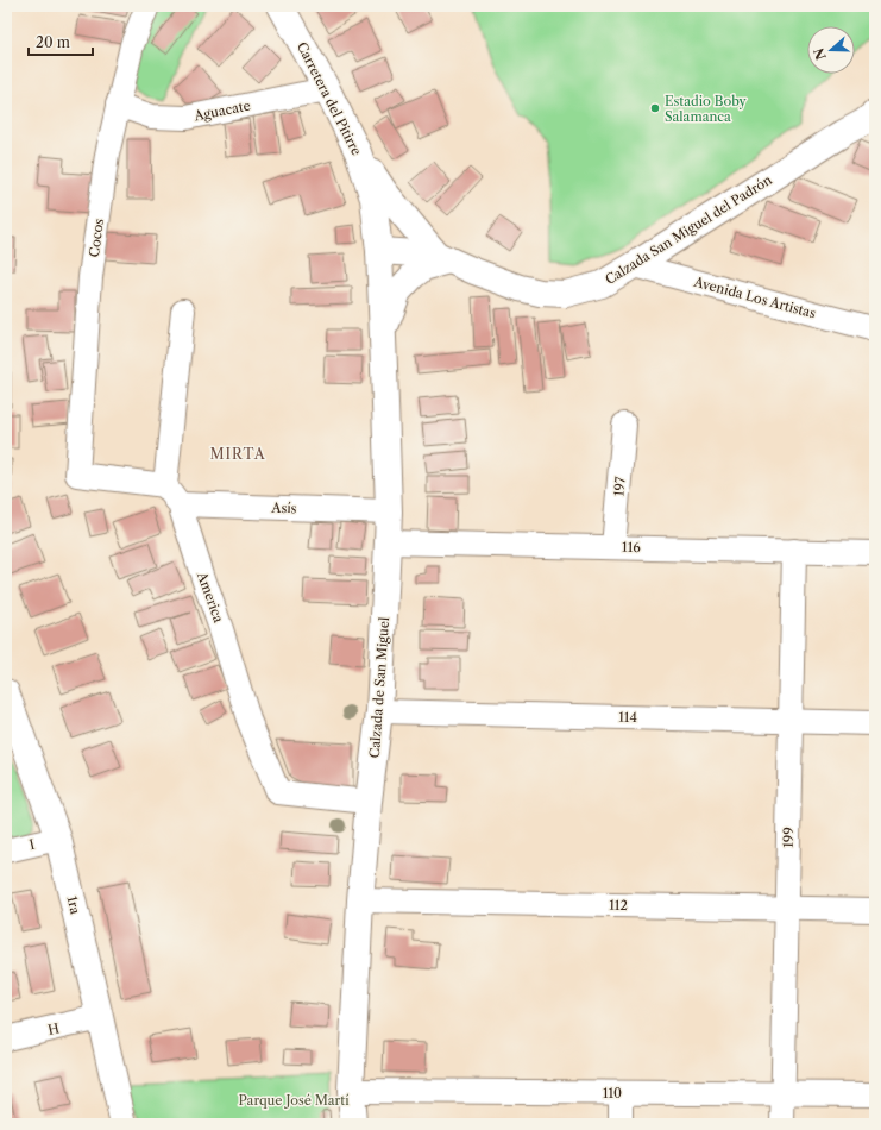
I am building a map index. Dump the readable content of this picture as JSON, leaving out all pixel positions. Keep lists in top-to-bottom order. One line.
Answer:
{"streets":{"main road":["Carretera del Pitirre","Calzada San Miguel del Padrón","Calzada de San Miguel","1ra"],"street":["Aguacate","Cocos","Avenida Los Artistas","197","Asís","116","America","114","199","I","112","H","110"]},"crossings":[["Carretera del Pitirre","Aguacate"],["Carretera del Pitirre","Calzada San Miguel del Padrón"],["Carretera del Pitirre","Calzada de San Miguel"],["Aguacate","Cocos"],["Calzada San Miguel del Padrón","Avenida Los Artistas"],["Calzada San Miguel del Padrón","Calzada de San Miguel"],["Cocos","America"],["197","116"],["Asís","America"],["Asís","Calzada de San Miguel"],["116","Calzada de San Miguel"],["116","199"],["America","Calzada de San Miguel"],["Calzada de San Miguel","114"],["Calzada de San Miguel","112"],["Calzada de San Miguel","110"],["114","199"],["199","112"],["199","110"],["I","1ra"],["1ra","H"]],"districts":["MIRTA"],"parks":["Parque José Martí"],"places":["Estadio Boby Salamanca"],"scale_bar":"20 m","north":"left"}
